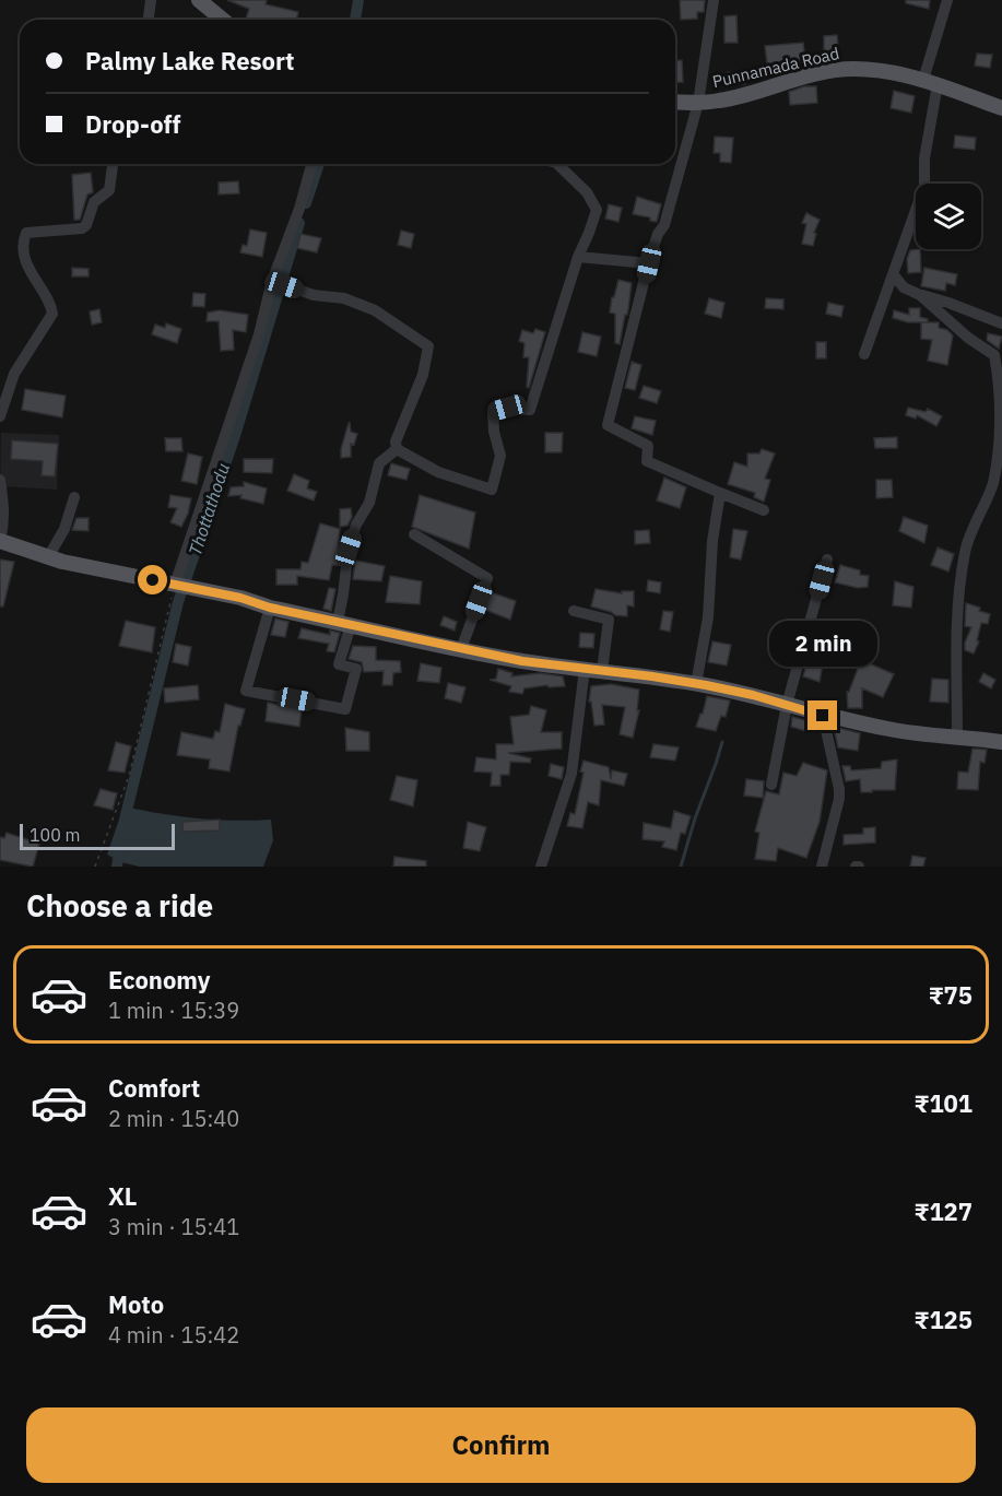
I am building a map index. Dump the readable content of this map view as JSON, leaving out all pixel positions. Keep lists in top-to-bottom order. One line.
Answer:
{"streets":{"main road":["Punnamada Road"]},"water":["Thottathodu"],"scale_bar":"100 m","page":{"banner":["Palmy Lake Resort","Drop-off"],"bubble":"2 min","scale":"100 m","heading":"Choose a ride","list":[{"name":"Economy","note":"1 min · 15:39","value":"₹75"},{"name":"Comfort","note":"2 min · 15:40","value":"₹101"},{"name":"XL","note":"3 min · 15:41","value":"₹127"},{"name":"Moto","note":"4 min · 15:42","value":"₹125"}],"buttons":"Confirm"}}
